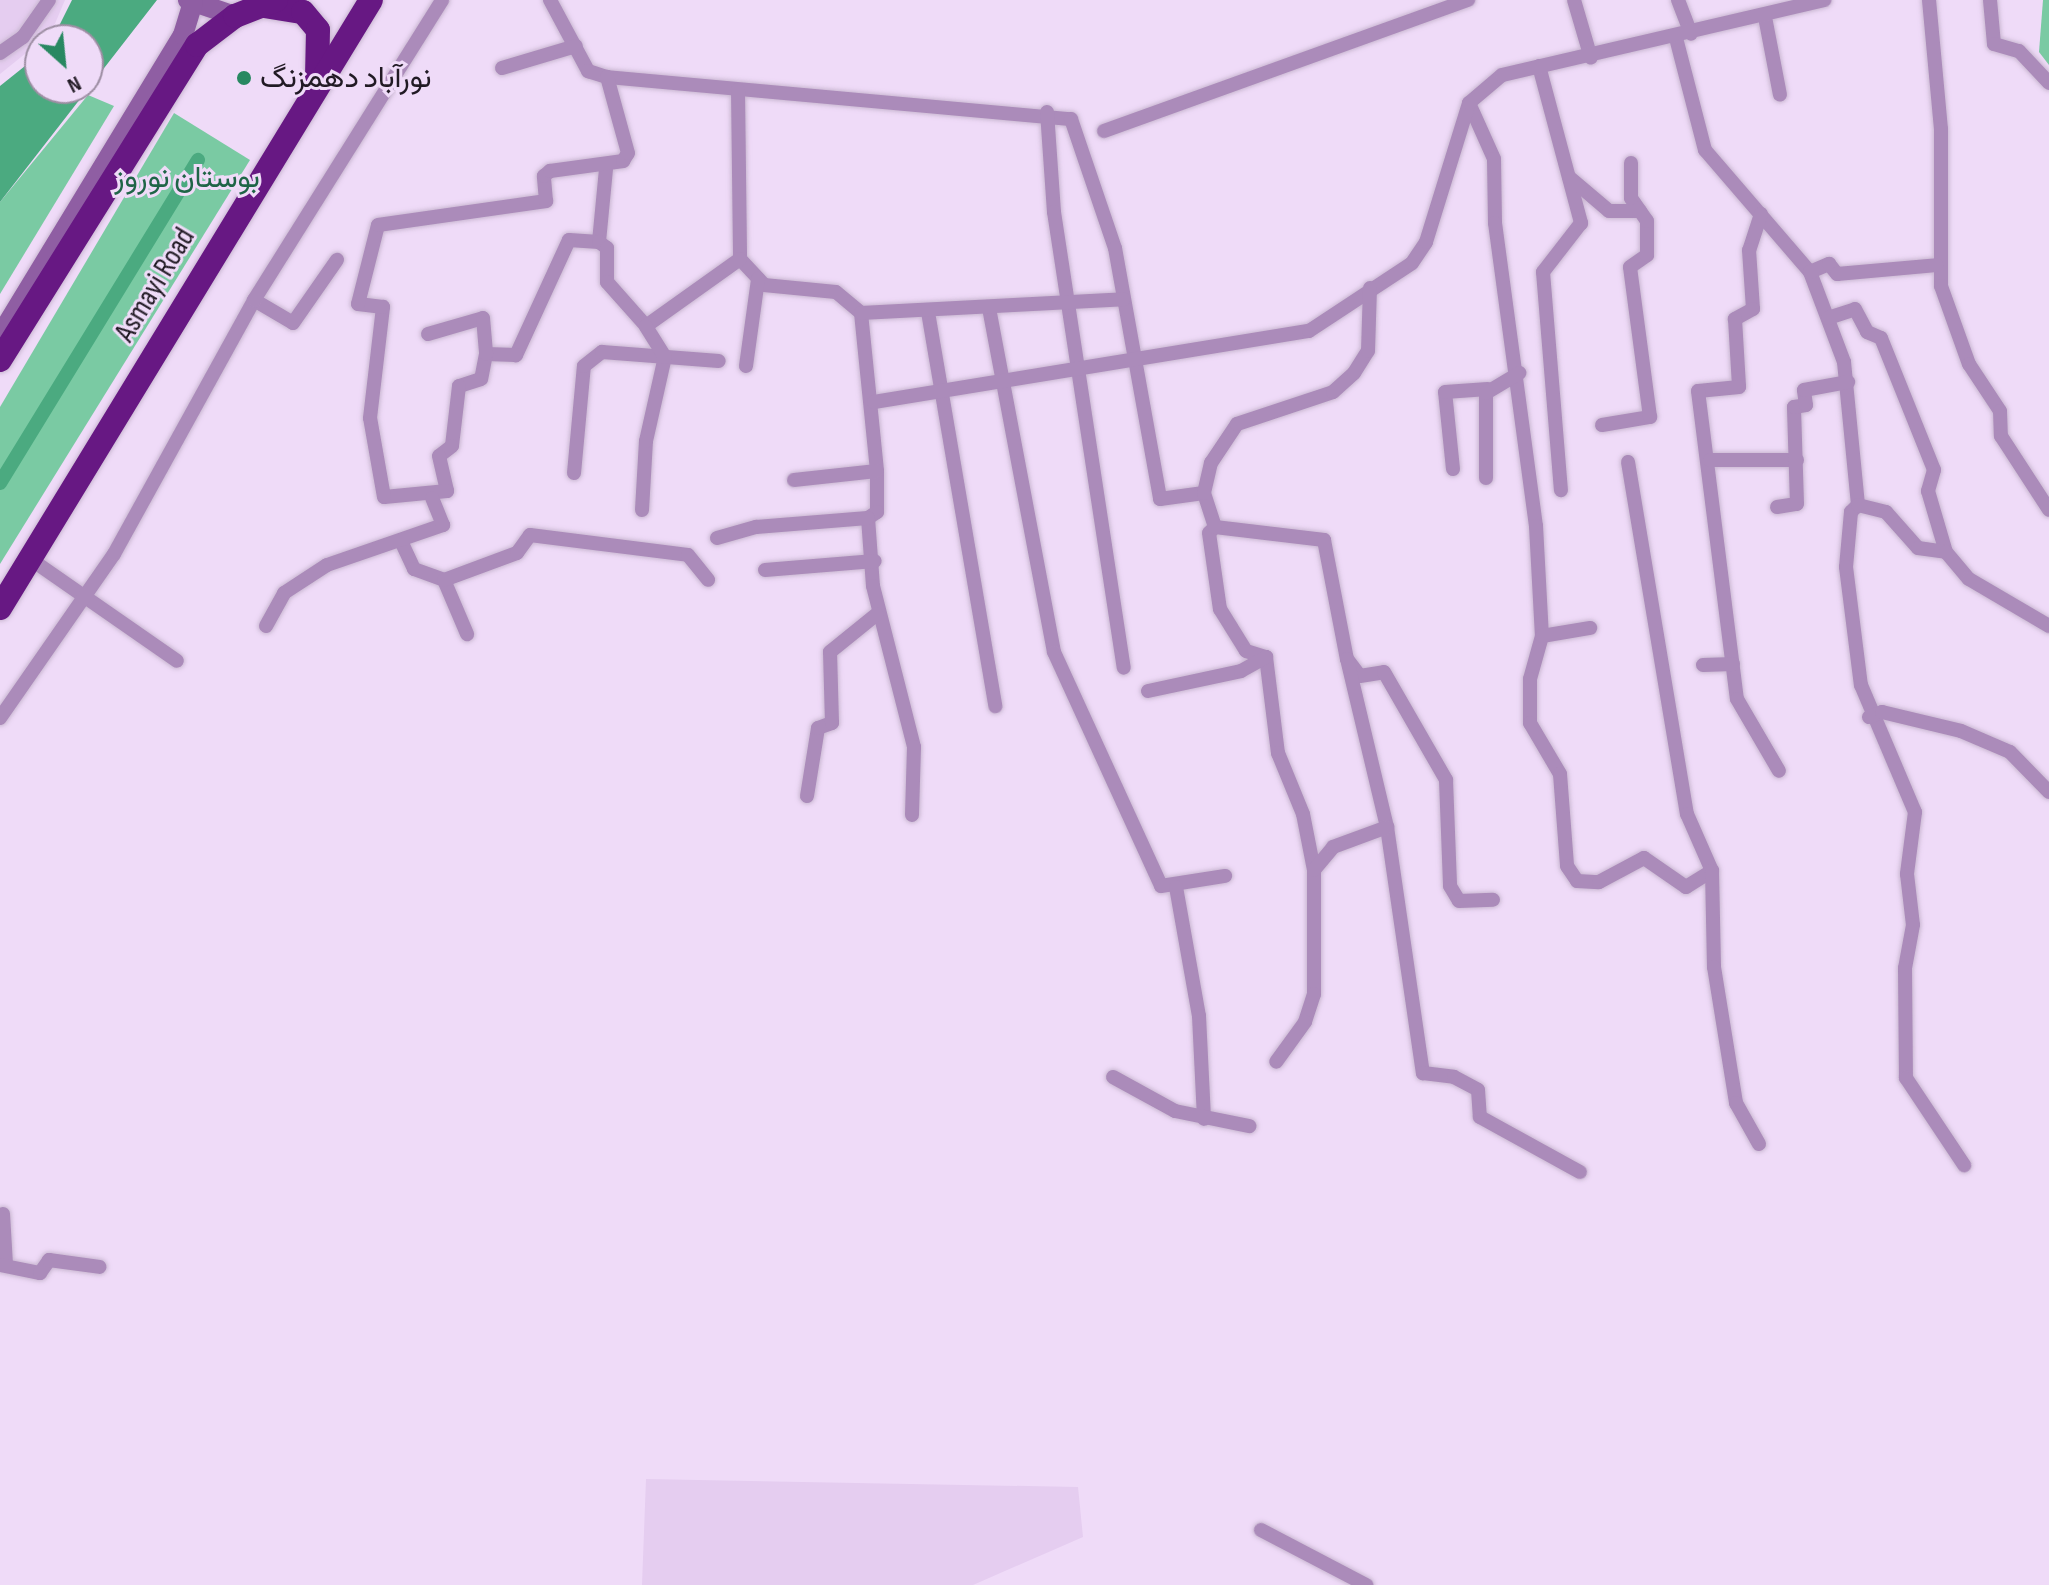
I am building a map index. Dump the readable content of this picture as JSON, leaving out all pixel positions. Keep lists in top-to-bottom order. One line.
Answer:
{"streets":{"highway":["Asmayi Road"]},"parks":["بوستان نوروز"],"places":["نورآباد دهمزنگ"],"north":"bottom right"}
